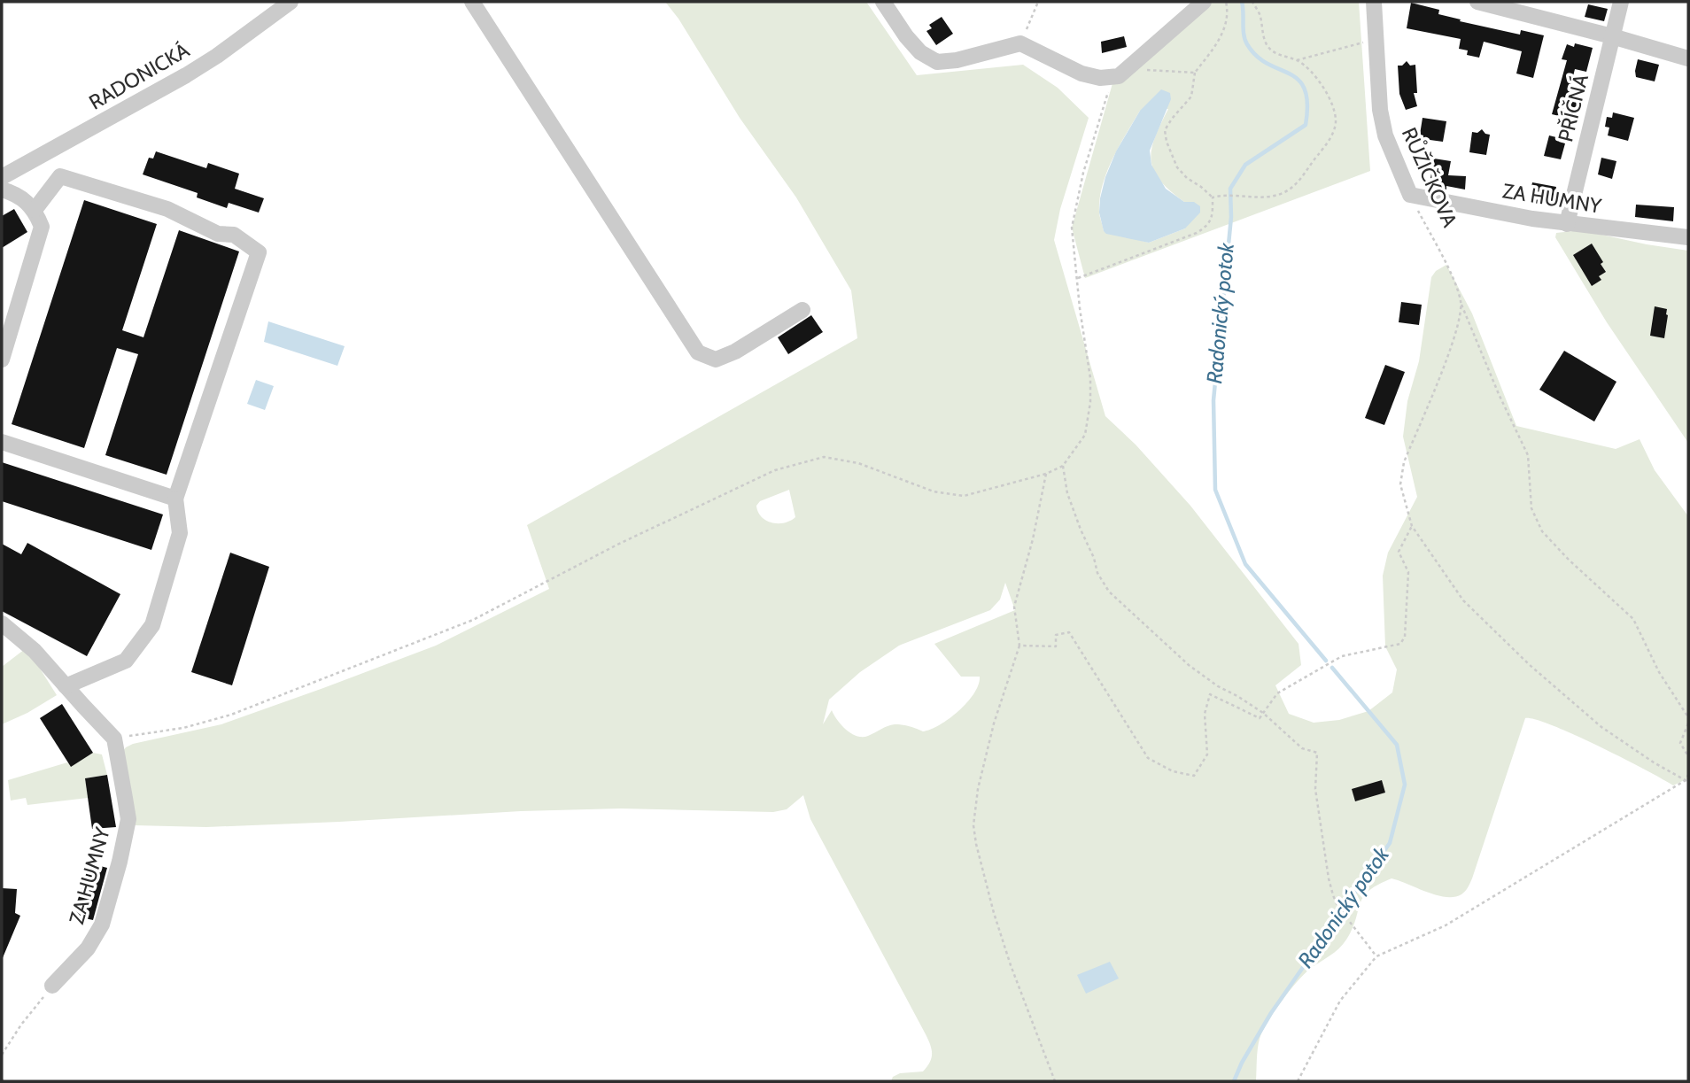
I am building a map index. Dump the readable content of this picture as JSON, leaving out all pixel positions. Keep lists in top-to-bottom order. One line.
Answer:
{"streets":{"street":["RADONICKÁ","PŘÍČNÁ","RŮŽIČKOVA","ZA HUMNY"]},"crossings":[["PŘÍČNÁ","ZA HUMNY"],["RŮŽIČKOVA","ZA HUMNY"]],"water":["Radonický potok"]}
